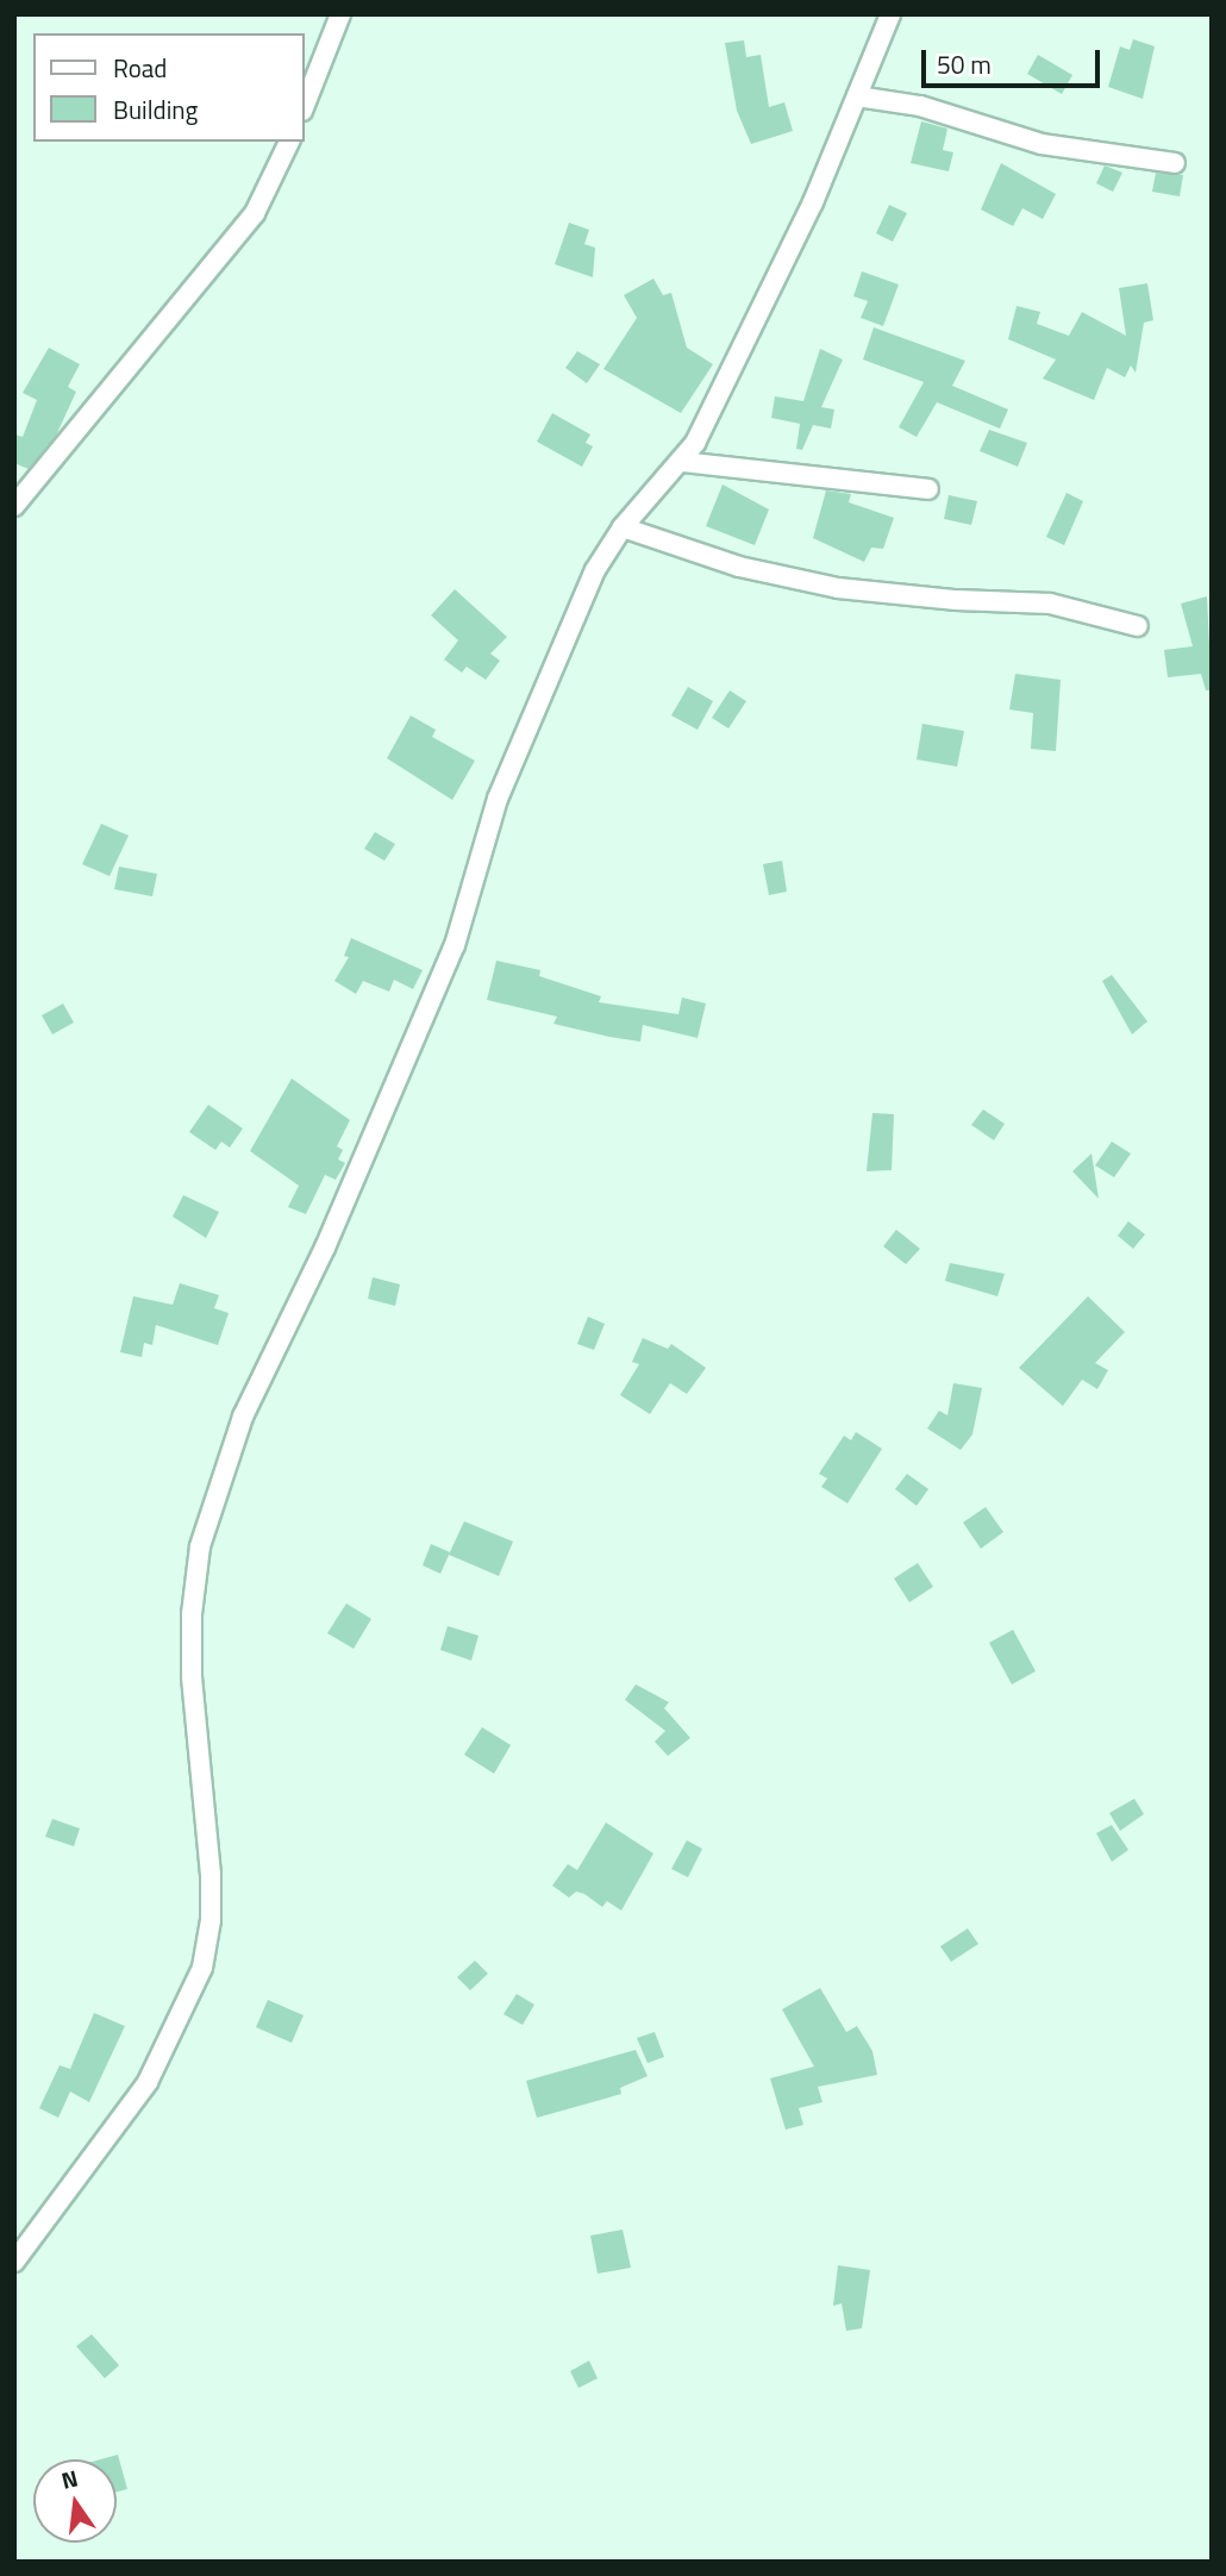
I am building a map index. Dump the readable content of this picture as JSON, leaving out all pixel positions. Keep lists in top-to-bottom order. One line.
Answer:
{"legend":["Road","Building"],"scale_bar":"50 m","north":"top"}
